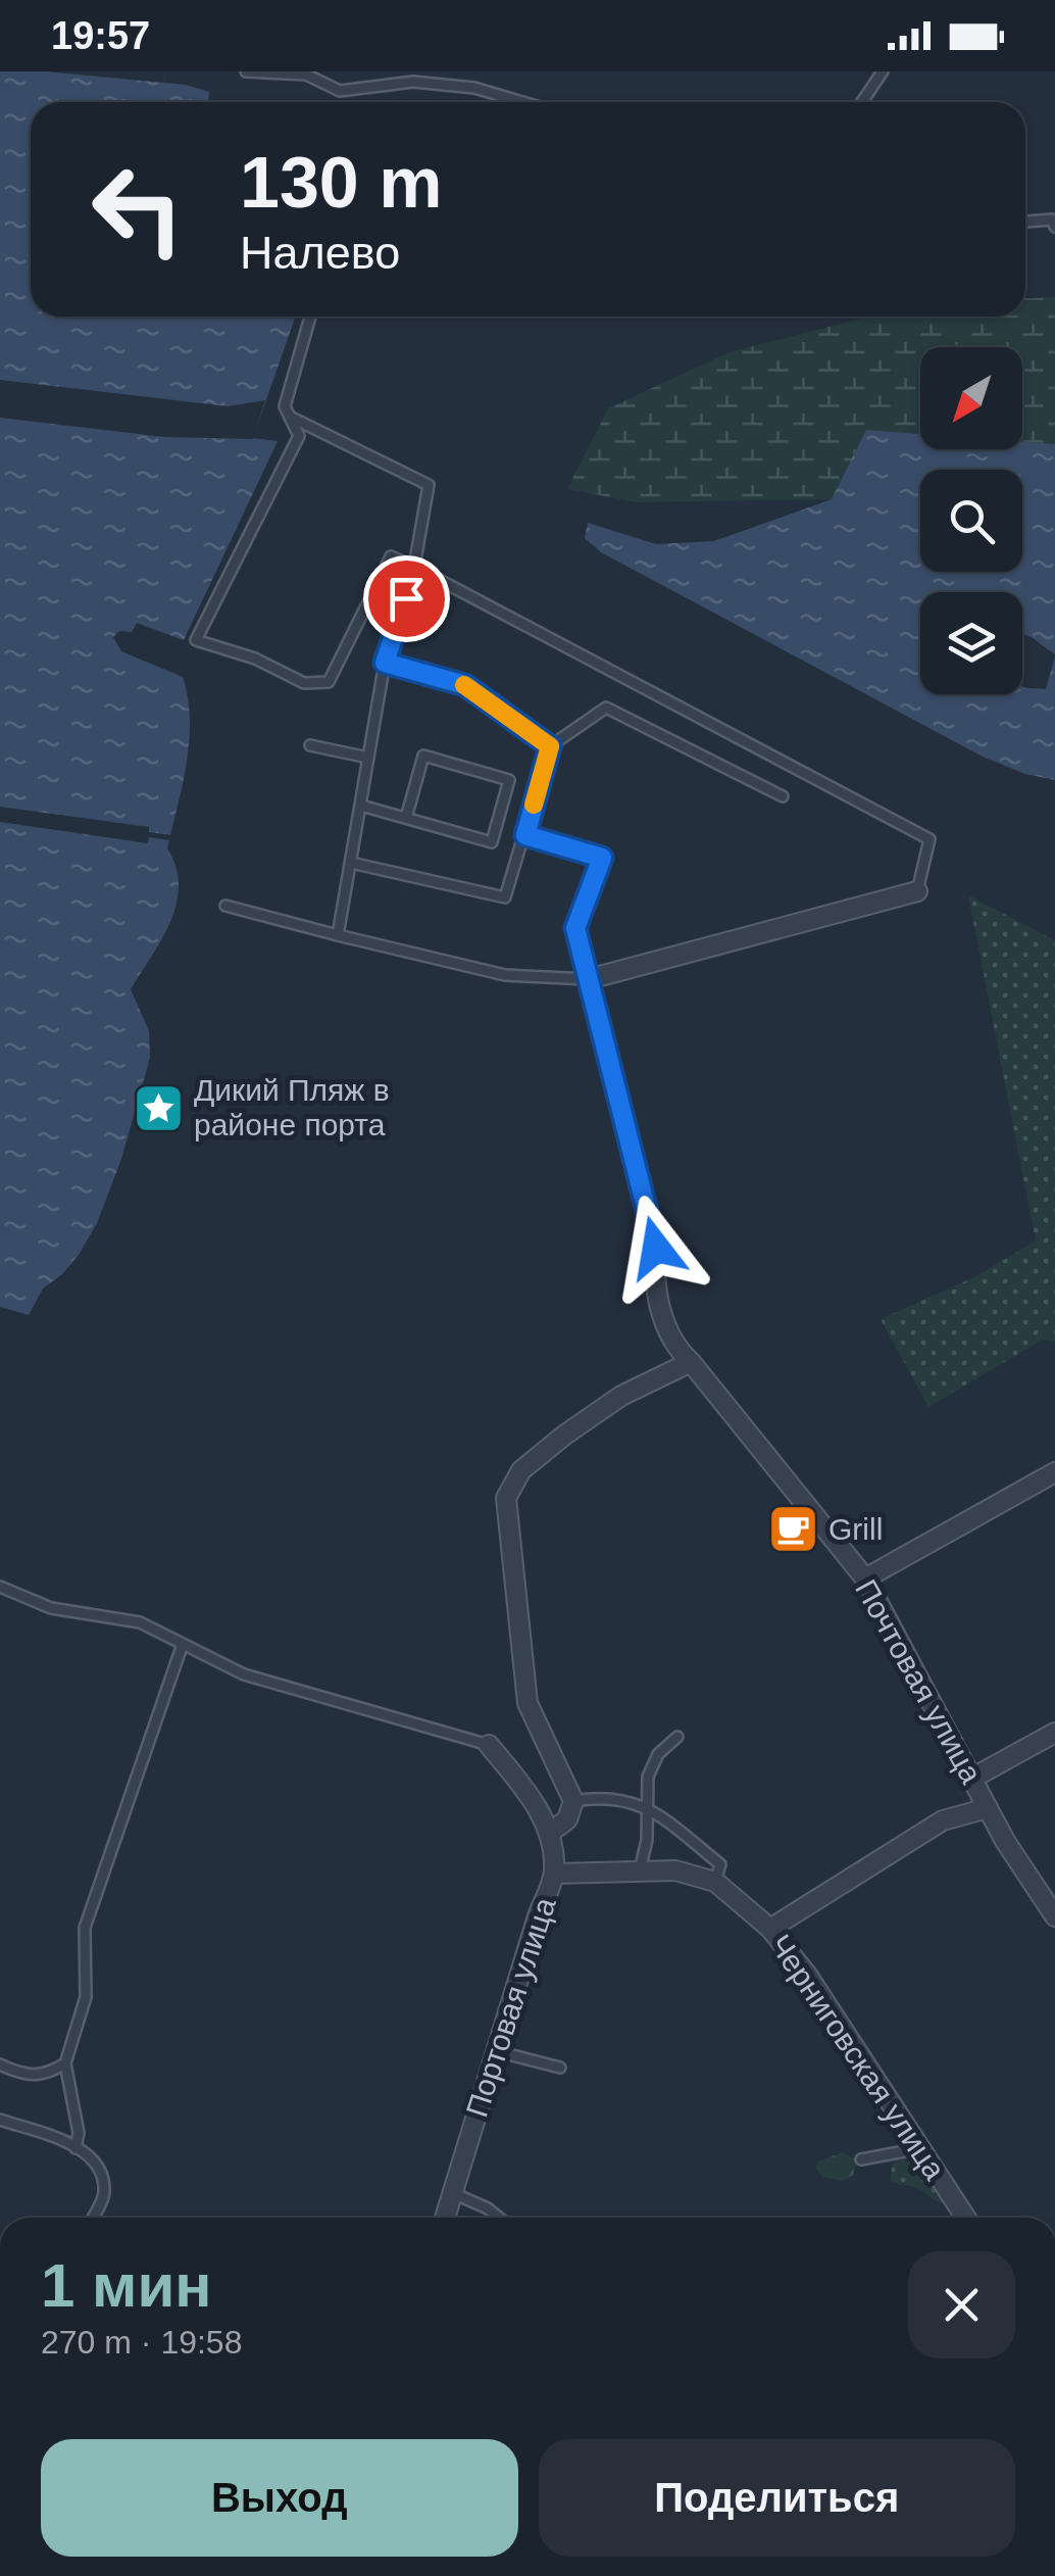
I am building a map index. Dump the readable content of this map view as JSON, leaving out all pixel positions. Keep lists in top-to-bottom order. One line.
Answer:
{"streets":{"street":["Почтовая улица","Портовая улица","Черниговская улица"]},"crossings":[["Портовая улица","Черниговская улица"]],"places":{"place":["Дикий Пляж в районе порта"],"cafe":["Grill"]},"north":"bottom left","page":{"status":"19:57","turn":["130 m","Налево"],"heading":["1 мин","270 m · 19:58"],"buttons":["Выход","Поделиться"]}}
